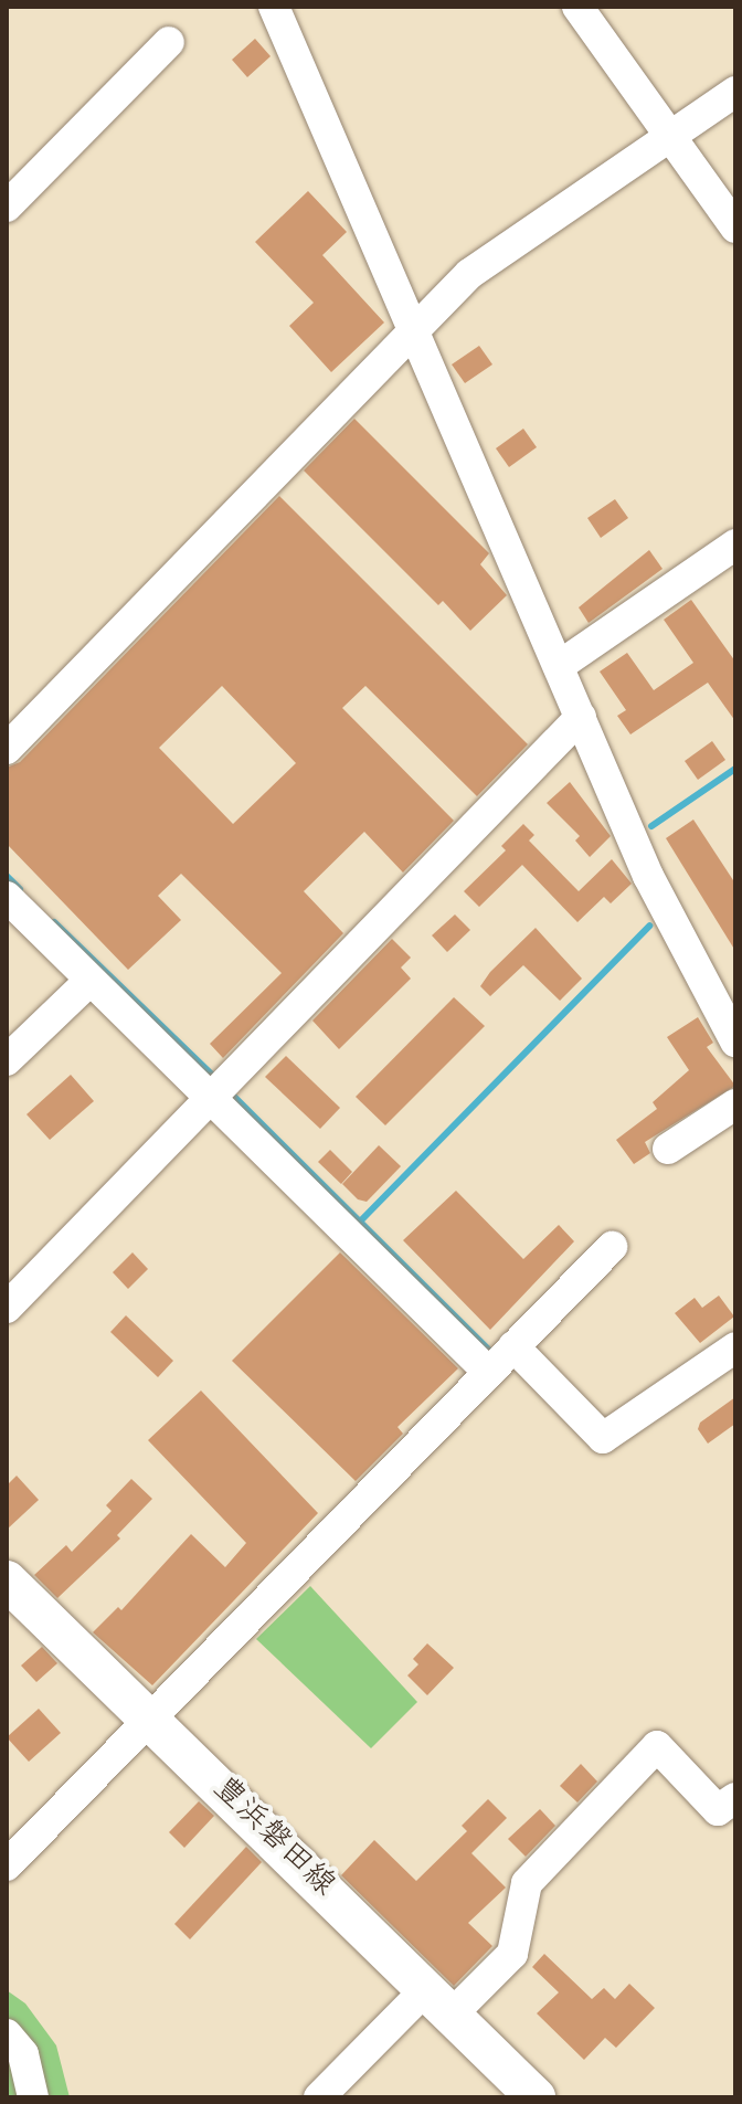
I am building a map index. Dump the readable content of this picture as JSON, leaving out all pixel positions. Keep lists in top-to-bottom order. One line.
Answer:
{"streets":{"main road":["豊浜磐田線"]}}
